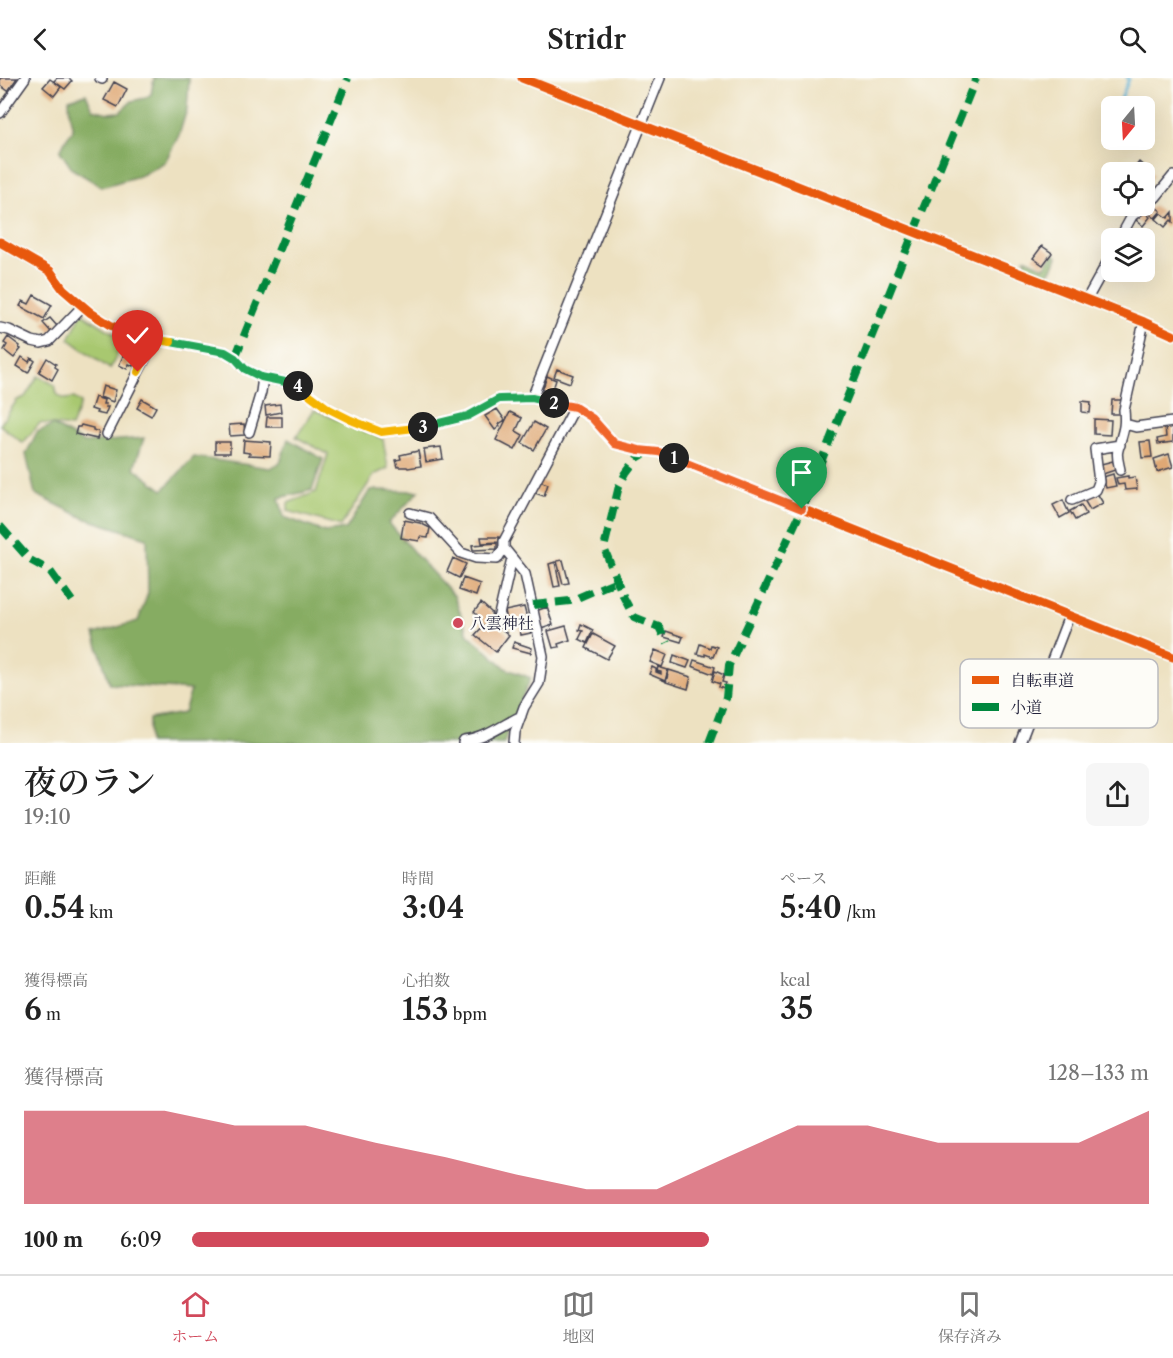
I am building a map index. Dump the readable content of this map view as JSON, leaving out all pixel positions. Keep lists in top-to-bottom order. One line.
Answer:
{"places":["八雲神社"],"legend":["自転車道","小道"],"north":"bottom","page":{"header":"Stridr","pins":["4","2","3","1"],"heading":["夜のラン","19:10"],"stats":[["距離","0.54 km"],["時間","3:04"],["ペース","5:40 /km"],["獲得標高","6 m"],["心拍数","153 bpm"],["kcal","35"]],"chart":["獲得標高","128–133 m"],"list":[{"name":"100 m","note":"6:09"}],"tabs":["ホーム","地図","保存済み"]}}
